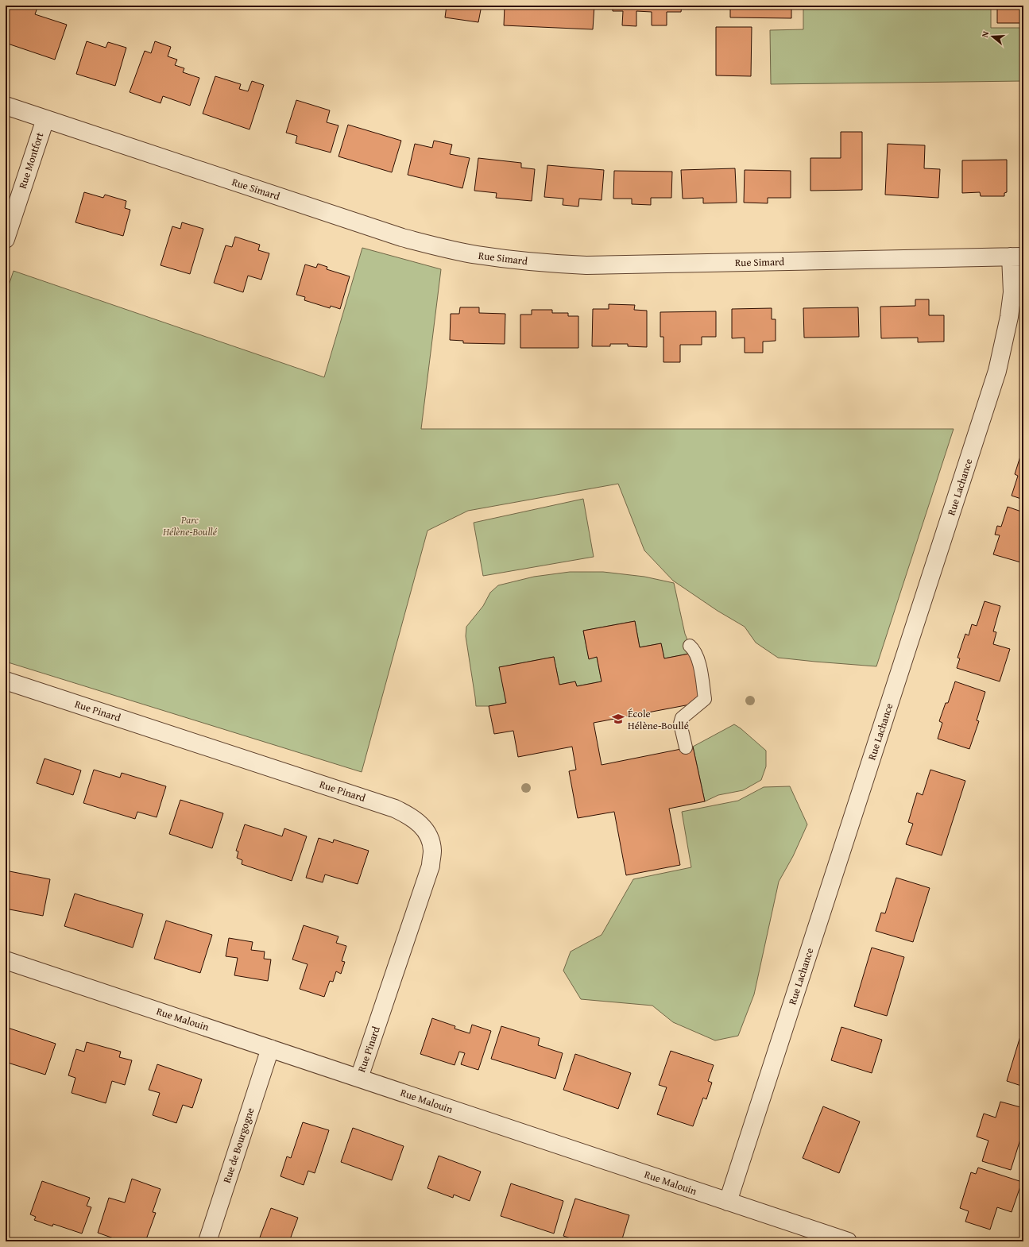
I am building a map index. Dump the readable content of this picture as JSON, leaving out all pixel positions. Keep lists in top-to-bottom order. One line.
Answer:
{"streets":{"street":["Rue Montfort","Rue Simard","Rue Lachance","Rue Pinard","Rue Malouin","Rue de Bourgogne"]},"crossings":[["Rue Montfort","Rue Simard"],["Rue Simard","Rue Lachance"],["Rue Lachance","Rue Malouin"],["Rue Pinard","Rue Malouin"],["Rue Malouin","Rue de Bourgogne"]],"parks":["Parc Hélène-Boullé"],"places":{"school or university":["École Hélène-Boullé"]},"north":"left"}
